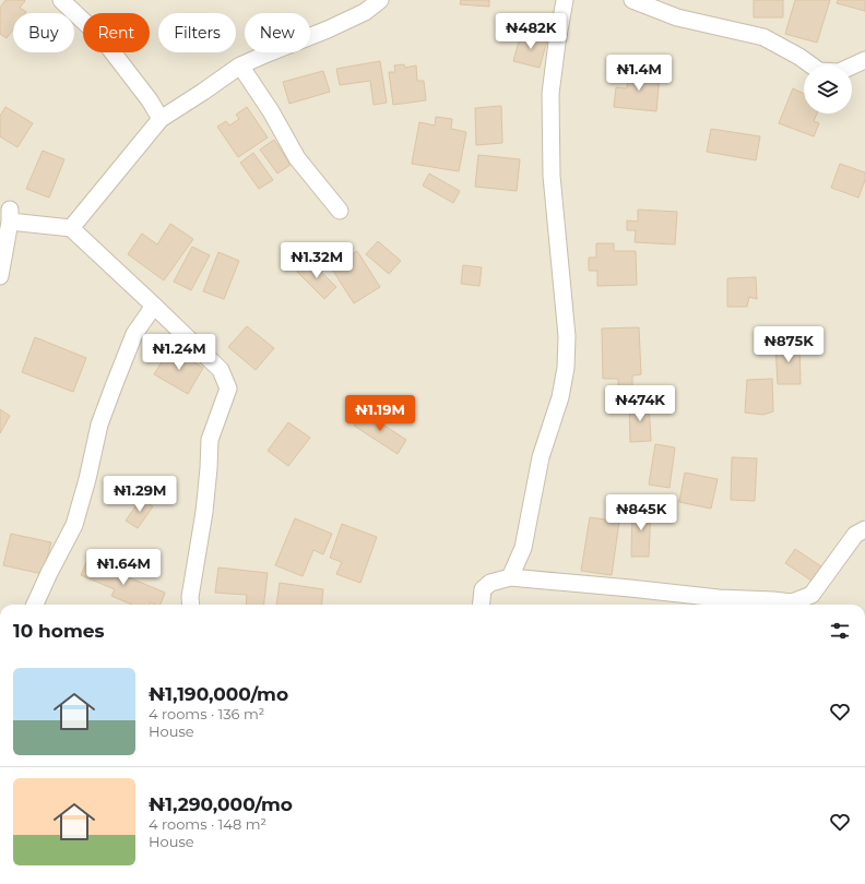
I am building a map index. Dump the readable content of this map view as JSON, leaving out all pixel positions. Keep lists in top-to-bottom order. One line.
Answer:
{"page":{"price":["₦482K","₦1.4M","₦1.32M","₦875K","₦1.24M","₦474K","₦1.19M","₦1.29M","₦845K","₦1.64M"],"chip":["Buy","Rent","Filters","New"],"heading":"10 homes","list":[{"name":"₦1,190,000/mo","note":"4 rooms · 136 m² · House"},{"name":"₦1,290,000/mo","note":"4 rooms · 148 m² · House"}]}}
